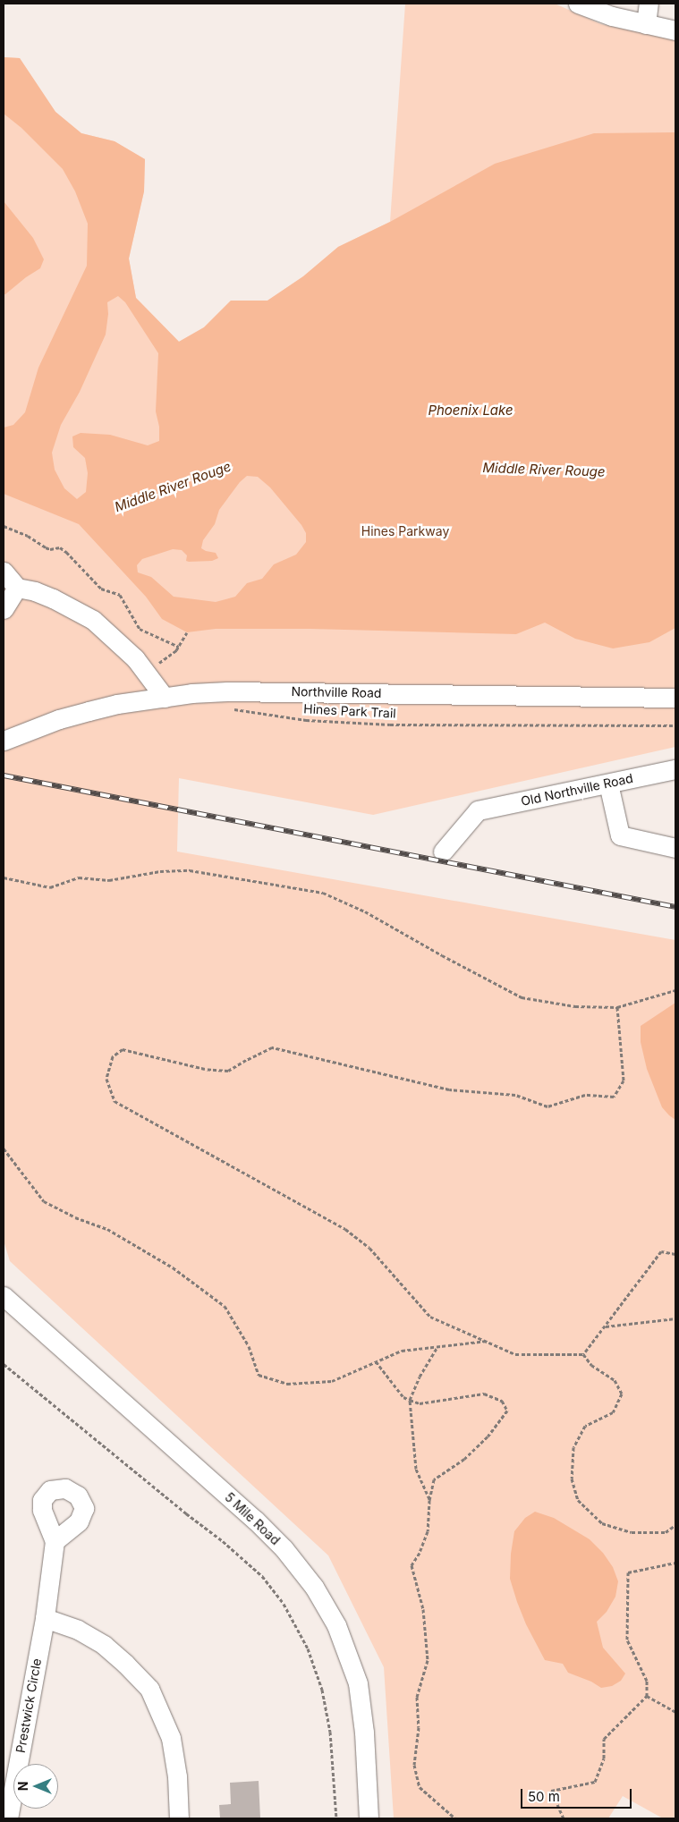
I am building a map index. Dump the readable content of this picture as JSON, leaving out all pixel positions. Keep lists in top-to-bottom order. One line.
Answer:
{"streets":{"street":["Northville Road","Old Northville Road","5 Mile Road","Prestwick Circle"],"path":["Hines Park Trail"]},"water":["Phoenix Lake","Middle River Rouge"],"parks":["Hines Parkway"],"scale_bar":"50 m","north":"left"}
